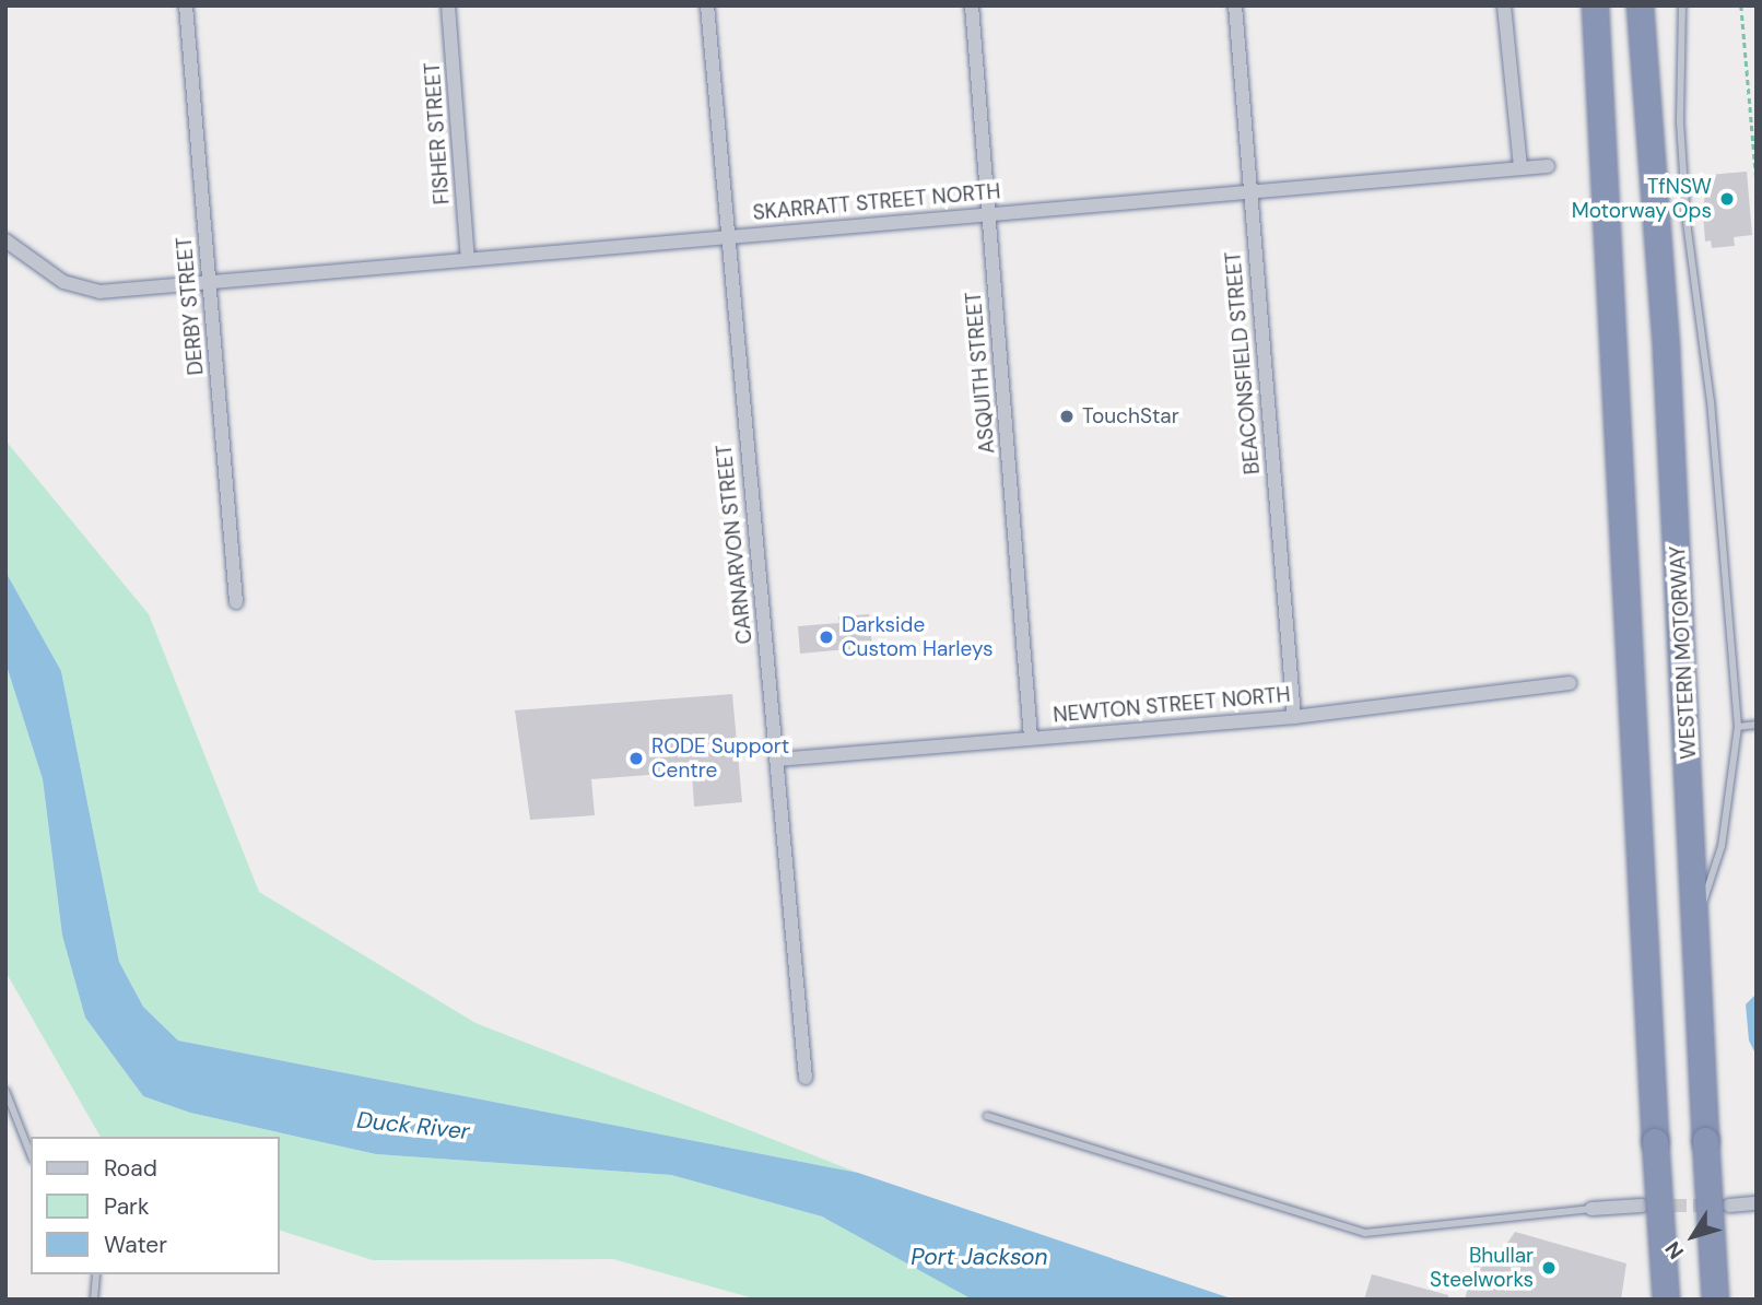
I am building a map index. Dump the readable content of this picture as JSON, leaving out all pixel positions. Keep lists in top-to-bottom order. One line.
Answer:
{"streets":{"highway":["WESTERN MOTORWAY"],"street":["FISHER STREET","SKARRATT STREET NORTH","DERBY STREET","BEACONSFIELD STREET","ASQUITH STREET","CARNARVON STREET","NEWTON STREET NORTH"]},"crossings":[["FISHER STREET","SKARRATT STREET NORTH"],["SKARRATT STREET NORTH","DERBY STREET"],["SKARRATT STREET NORTH","BEACONSFIELD STREET"],["SKARRATT STREET NORTH","ASQUITH STREET"],["SKARRATT STREET NORTH","CARNARVON STREET"],["BEACONSFIELD STREET","NEWTON STREET NORTH"],["ASQUITH STREET","NEWTON STREET NORTH"],["CARNARVON STREET","NEWTON STREET NORTH"]],"water":["Duck River","Port Jackson"],"places":["TfNSW Motorway Ops","TouchStar","Darkside Custom Harleys","RODE Support Centre","Bhullar Steelworks"],"legend":["Road","Park","Water"],"north":"bottom left"}
